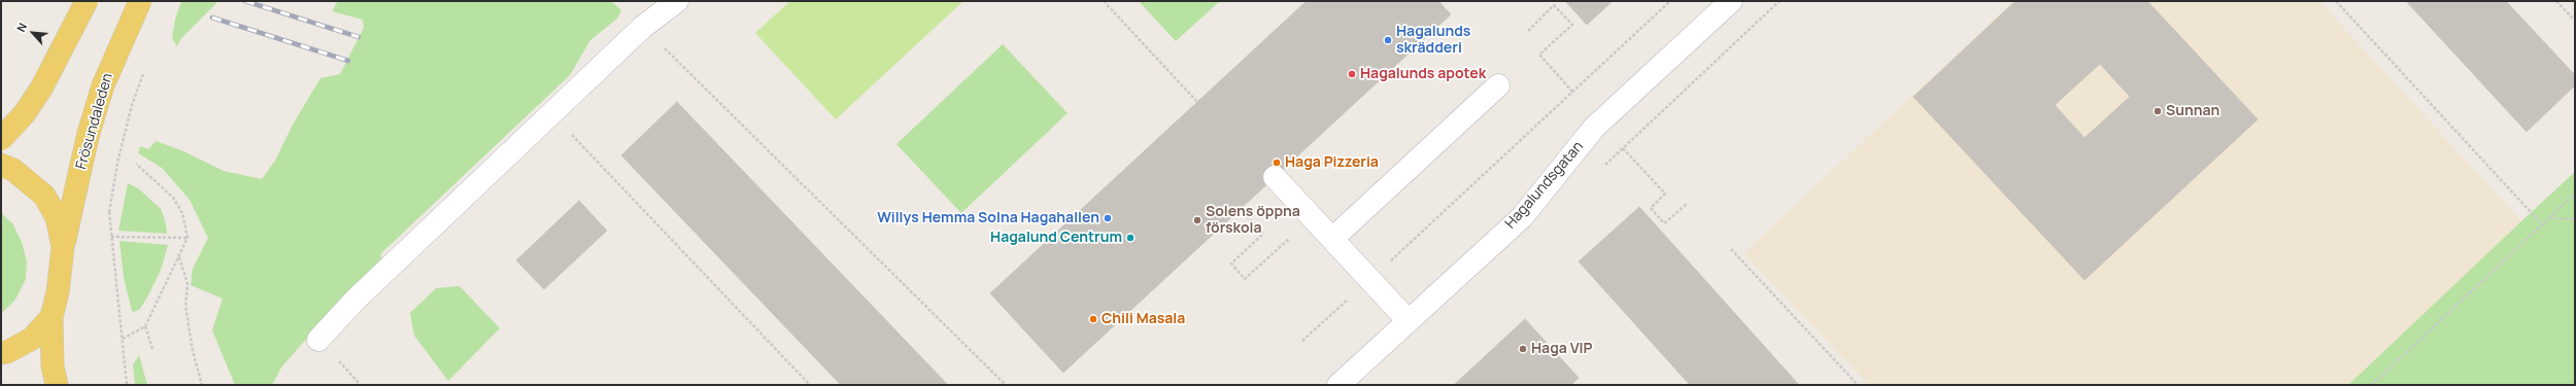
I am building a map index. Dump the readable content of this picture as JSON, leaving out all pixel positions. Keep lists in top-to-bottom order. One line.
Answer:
{"streets":{"main road":["Frösundaleden"],"street":["Hagalundsgatan"]},"places":["Hagalunds skrädderi","Hagalunds apotek","Sunnan","Haga Pizzeria","Willys Hemma Solna Hagahallen","Solens öppna förskola","Hagalund Centrum","Chili Masala","Haga VIP"],"north":"top left"}
